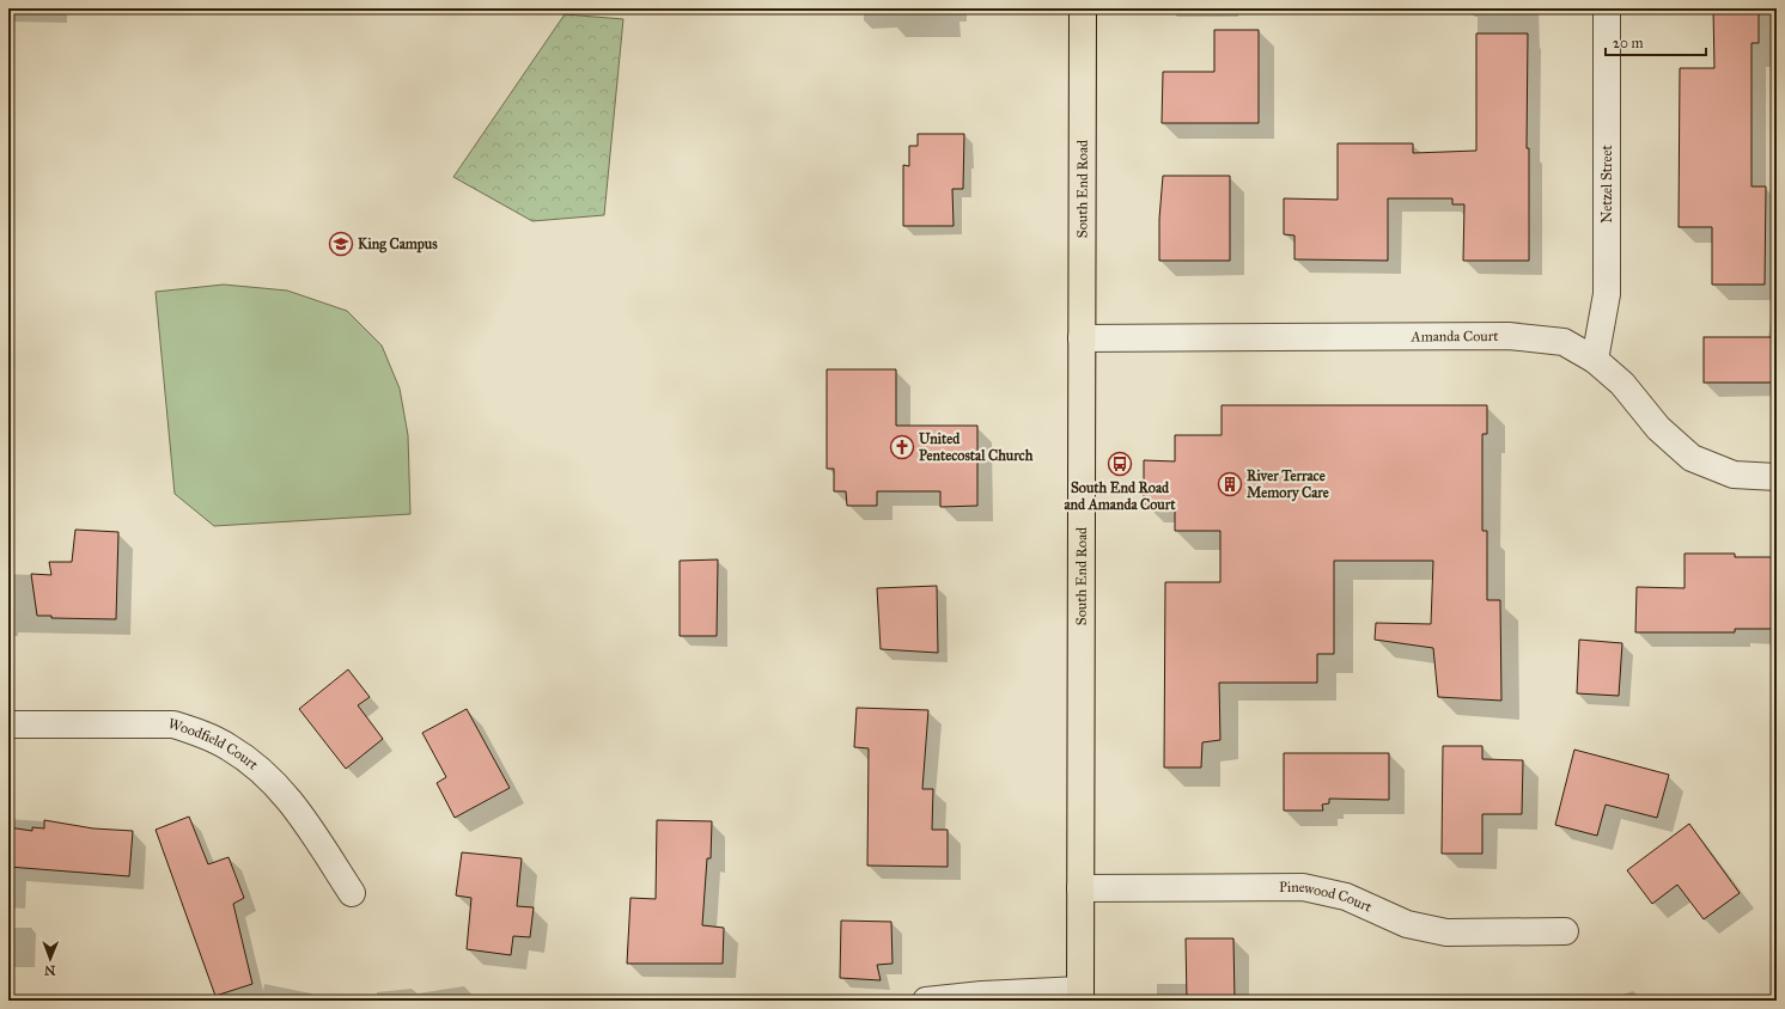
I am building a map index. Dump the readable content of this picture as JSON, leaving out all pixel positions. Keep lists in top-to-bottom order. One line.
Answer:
{"streets":{"main road":["South End Road"],"street":["Netzel Street","Amanda Court","Woodfield Court","Pinewood Court"]},"crossings":[["Netzel Street","Amanda Court"],["South End Road","Amanda Court"],["South End Road","Pinewood Court"]],"places":{"school or university":["King Campus"],"church":["United Pentecostal Church"],"bus stop":["South End Road and Amanda Court"],"building":["River Terrace Memory Care"]},"scale_bar":"20 m","north":"bottom"}
